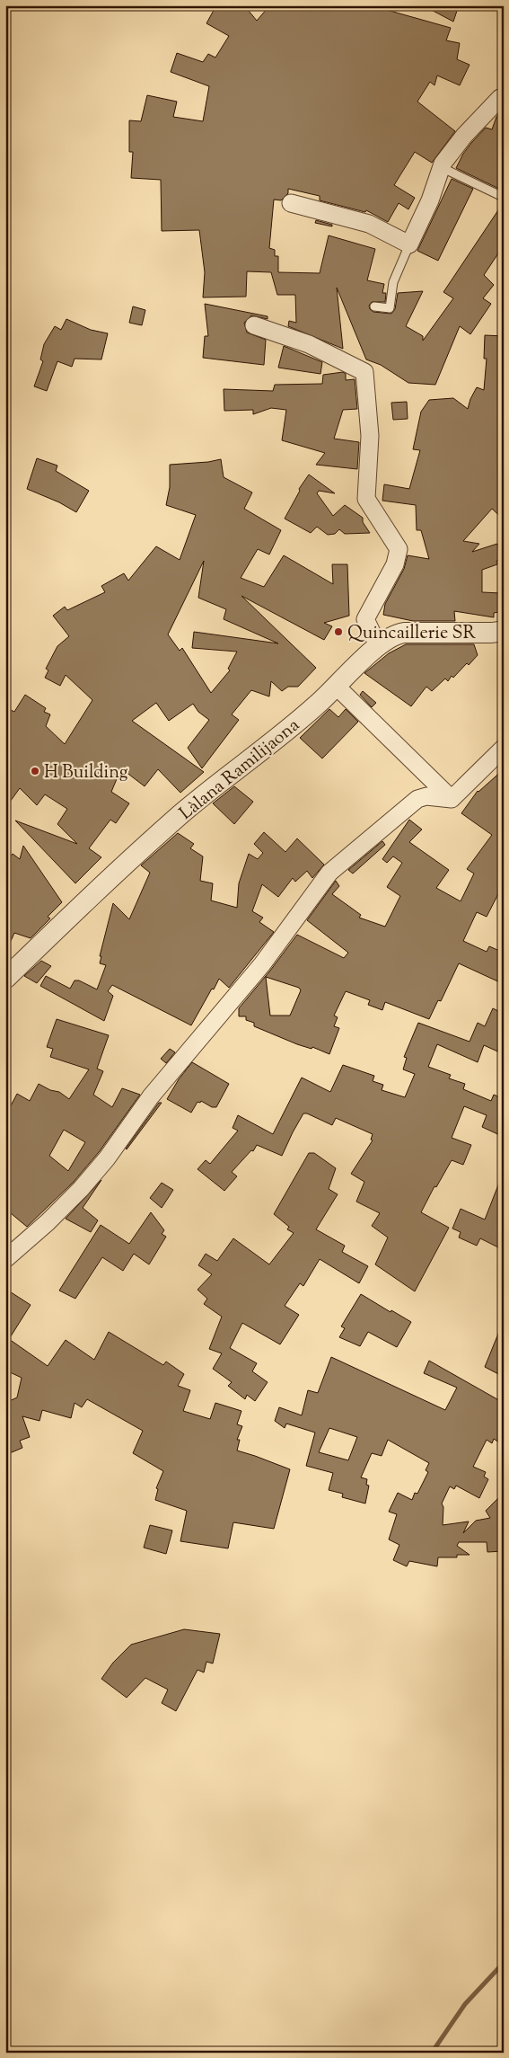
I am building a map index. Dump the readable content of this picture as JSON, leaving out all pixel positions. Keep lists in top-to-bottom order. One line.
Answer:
{"streets":{"street":["Làlana Ramilijaona"]},"places":["Quincaillerie SR","H Building"]}
